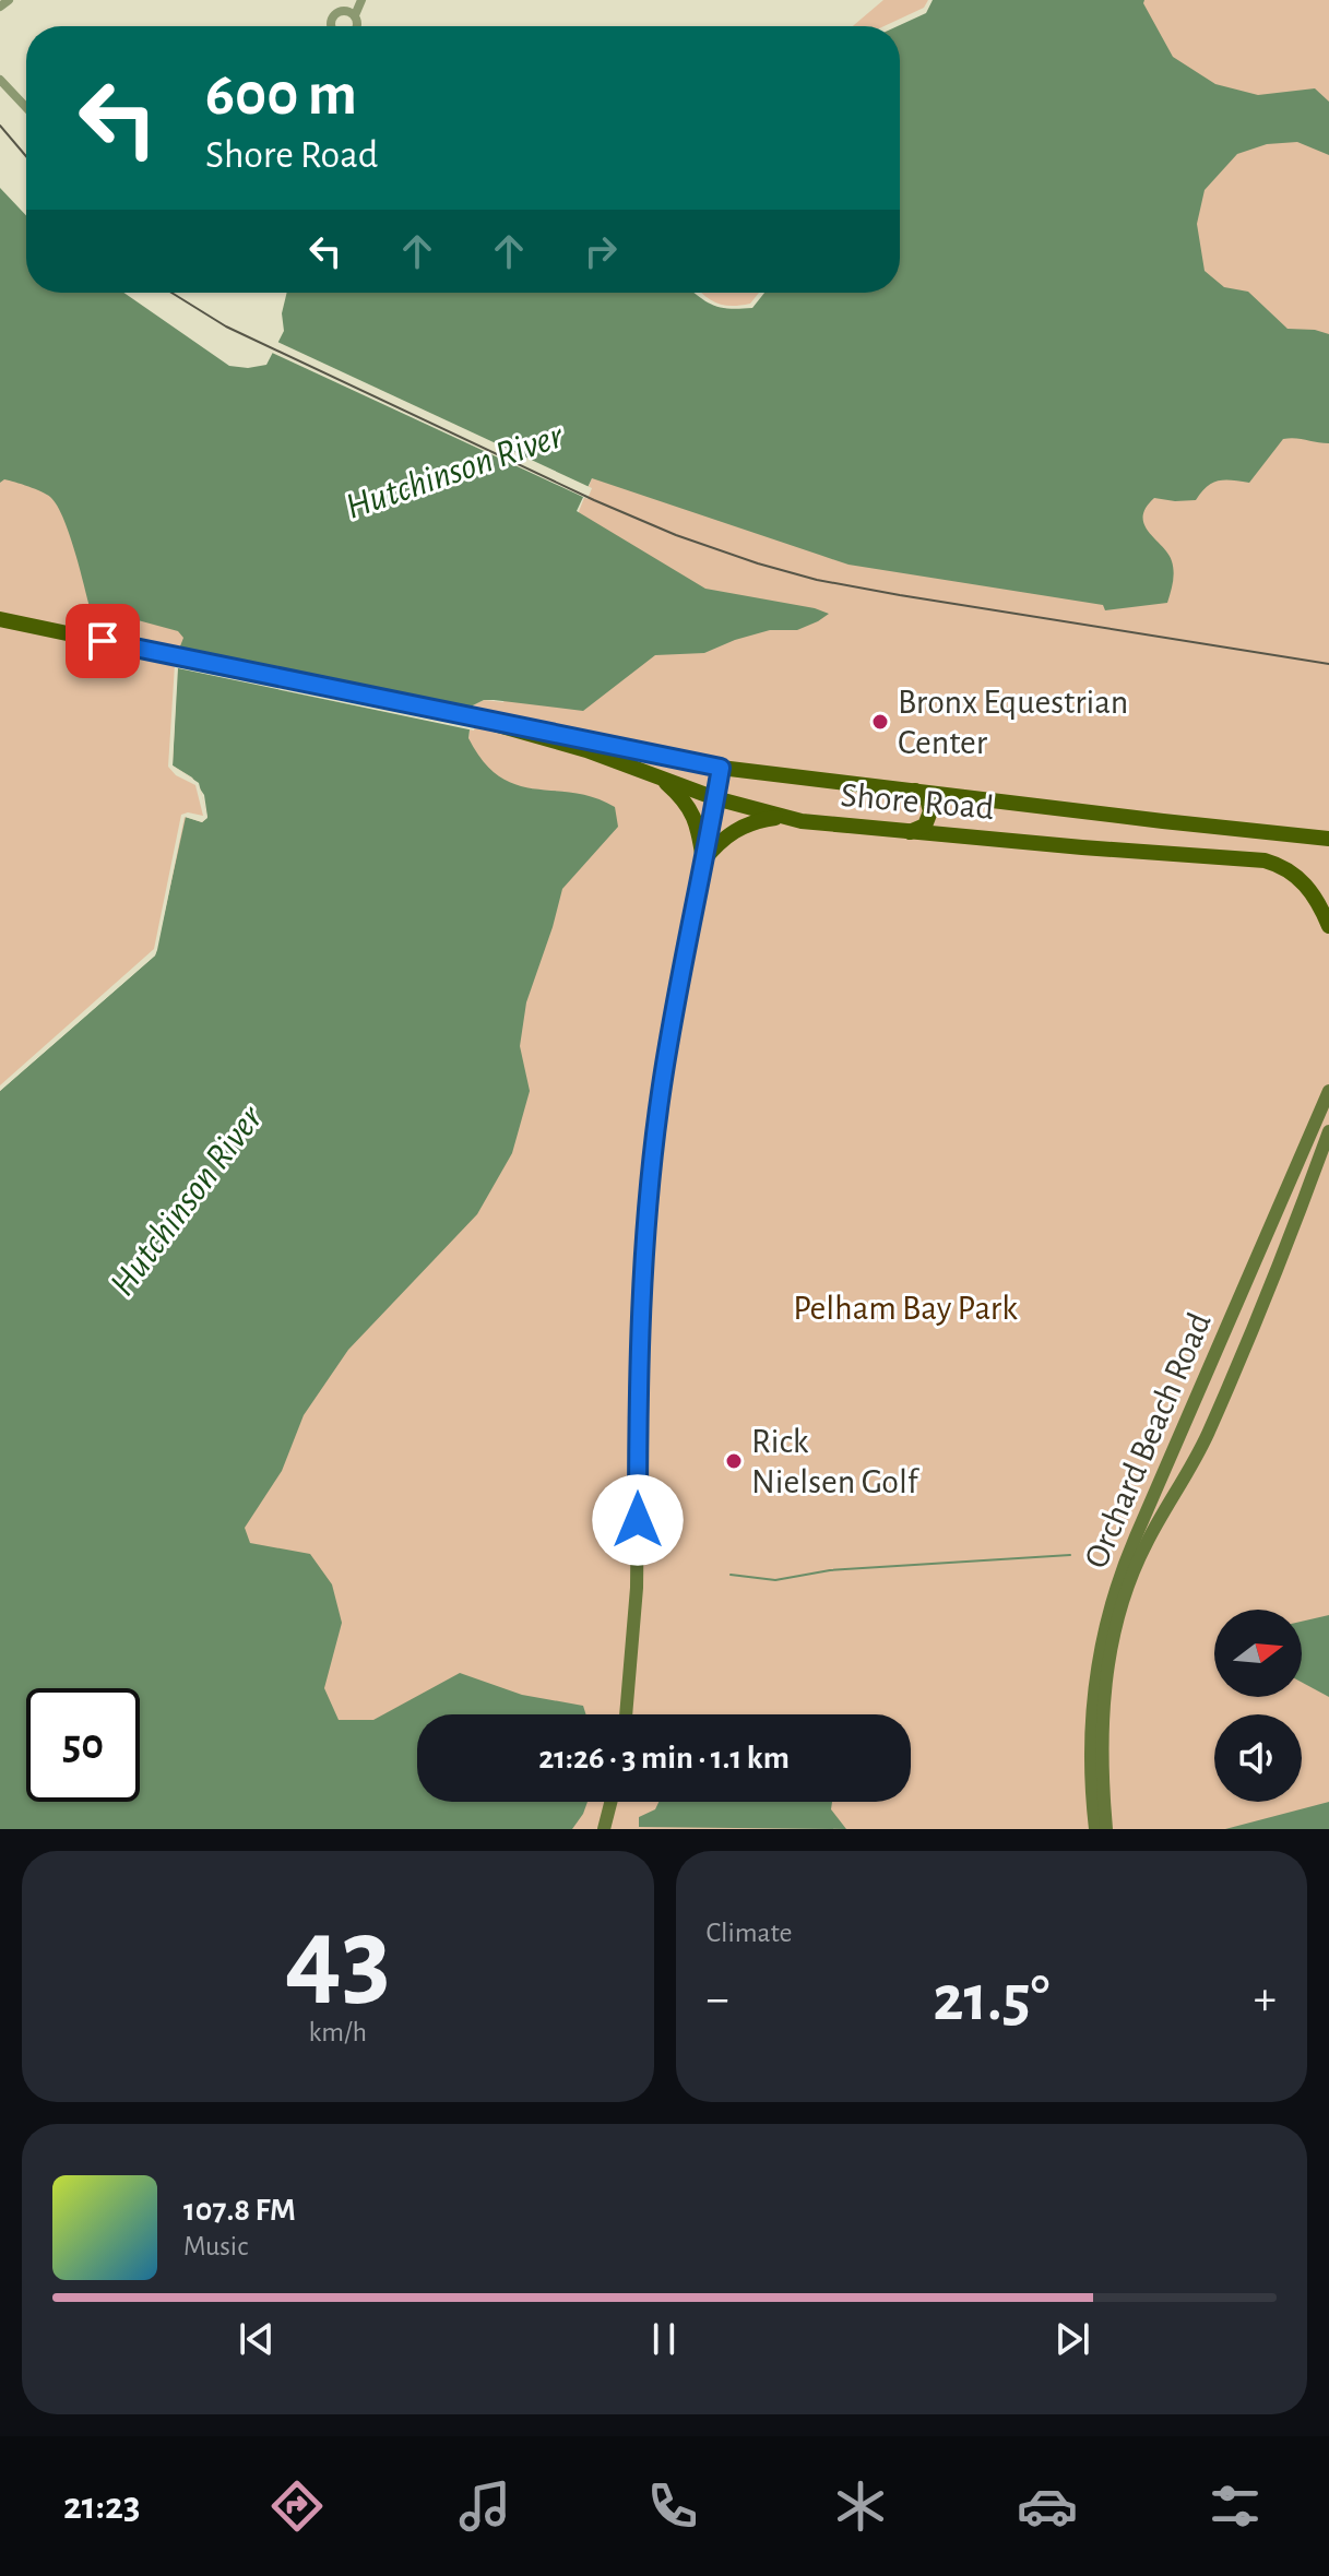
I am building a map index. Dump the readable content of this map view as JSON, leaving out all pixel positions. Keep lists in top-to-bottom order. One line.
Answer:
{"streets":{"main road":["Shore Road"],"street":["Orchard Beach Road"]},"water":["Hutchinson River"],"parks":["Pelham Bay Park"],"places":["Bronx Equestrian Center","Rick Nielsen Golf"],"north":"right","page":{"turn":["600 m","Shore Road"],"limit":"50","trip":"21:26 · 3 min · 1.1 km","tile":[["43","km/h"],"Climate"],"heat":["−","21.5°","+"],"song":["107.8 FM","Music"],"tabs":"21:23"}}
